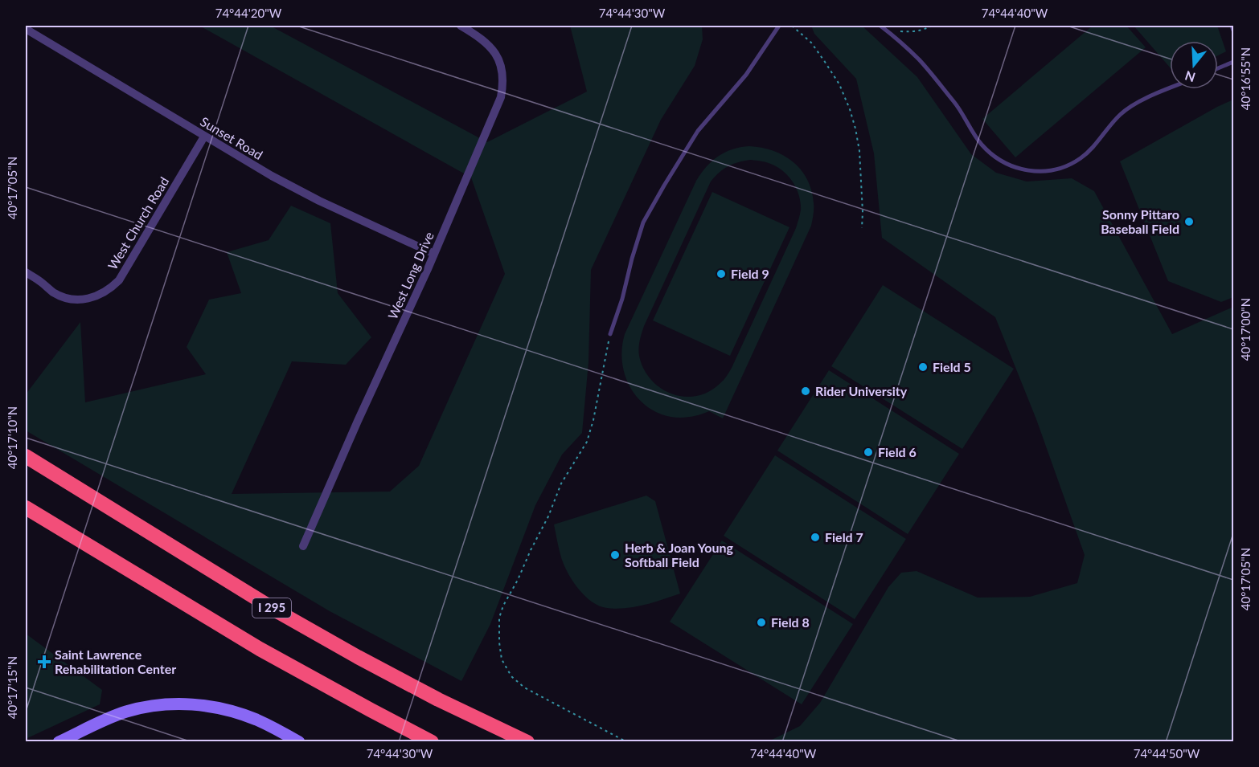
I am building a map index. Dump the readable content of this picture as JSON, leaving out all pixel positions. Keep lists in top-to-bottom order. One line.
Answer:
{"streets":{"highway":["I 295"],"street":["Sunset Road","West Church Road","West Long Drive"]},"crossings":[["Sunset Road","West Church Road"],["Sunset Road","West Long Drive"]],"places":{"other":["Sonny Pittaro Baseball Field","Field 9","Field 5","Rider University","Field 6","Field 7","Herb & Joan Young Softball Field","Field 8"],"health":["Saint Lawrence Rehabilitation Center"]},"north":"bottom","coordinates":["74°44'20\"W","74°44'30\"W","74°44'40\"W","40°16'55\"N","40°17'05\"N","40°17'00\"N","40°17'10\"N","40°17'15\"N","74°44'50\"W"]}
